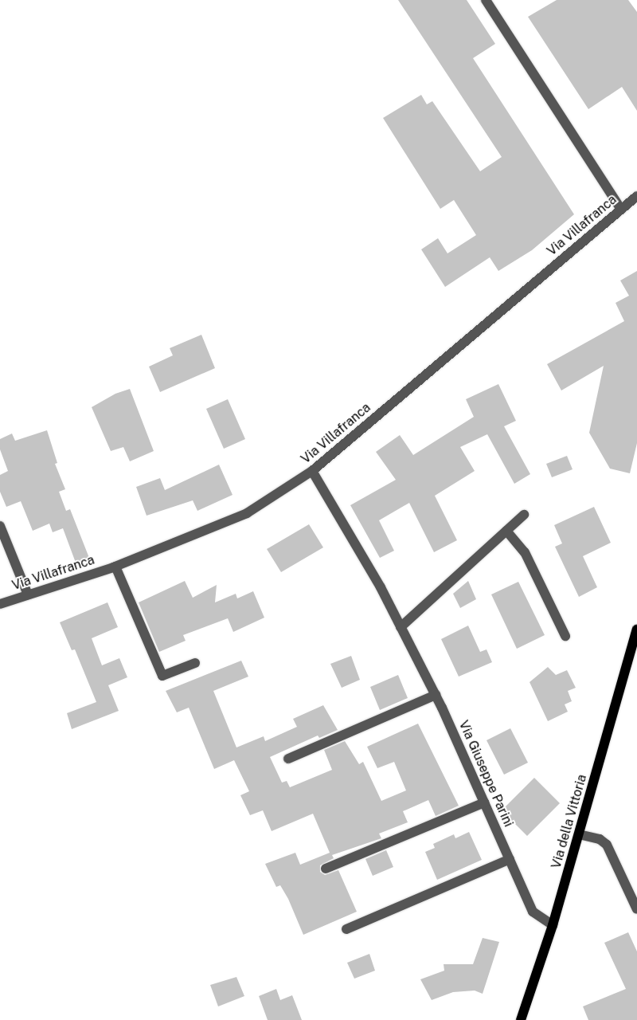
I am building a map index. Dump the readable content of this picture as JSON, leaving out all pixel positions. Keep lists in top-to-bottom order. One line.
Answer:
{"streets":{"main road":["Via della Vittoria"],"street":["Via Villafranca","Via Giuseppe Parini"]},"crossings":[["Via Villafranca","Via Giuseppe Parini"],["Via Giuseppe Parini","Via della Vittoria"]]}
